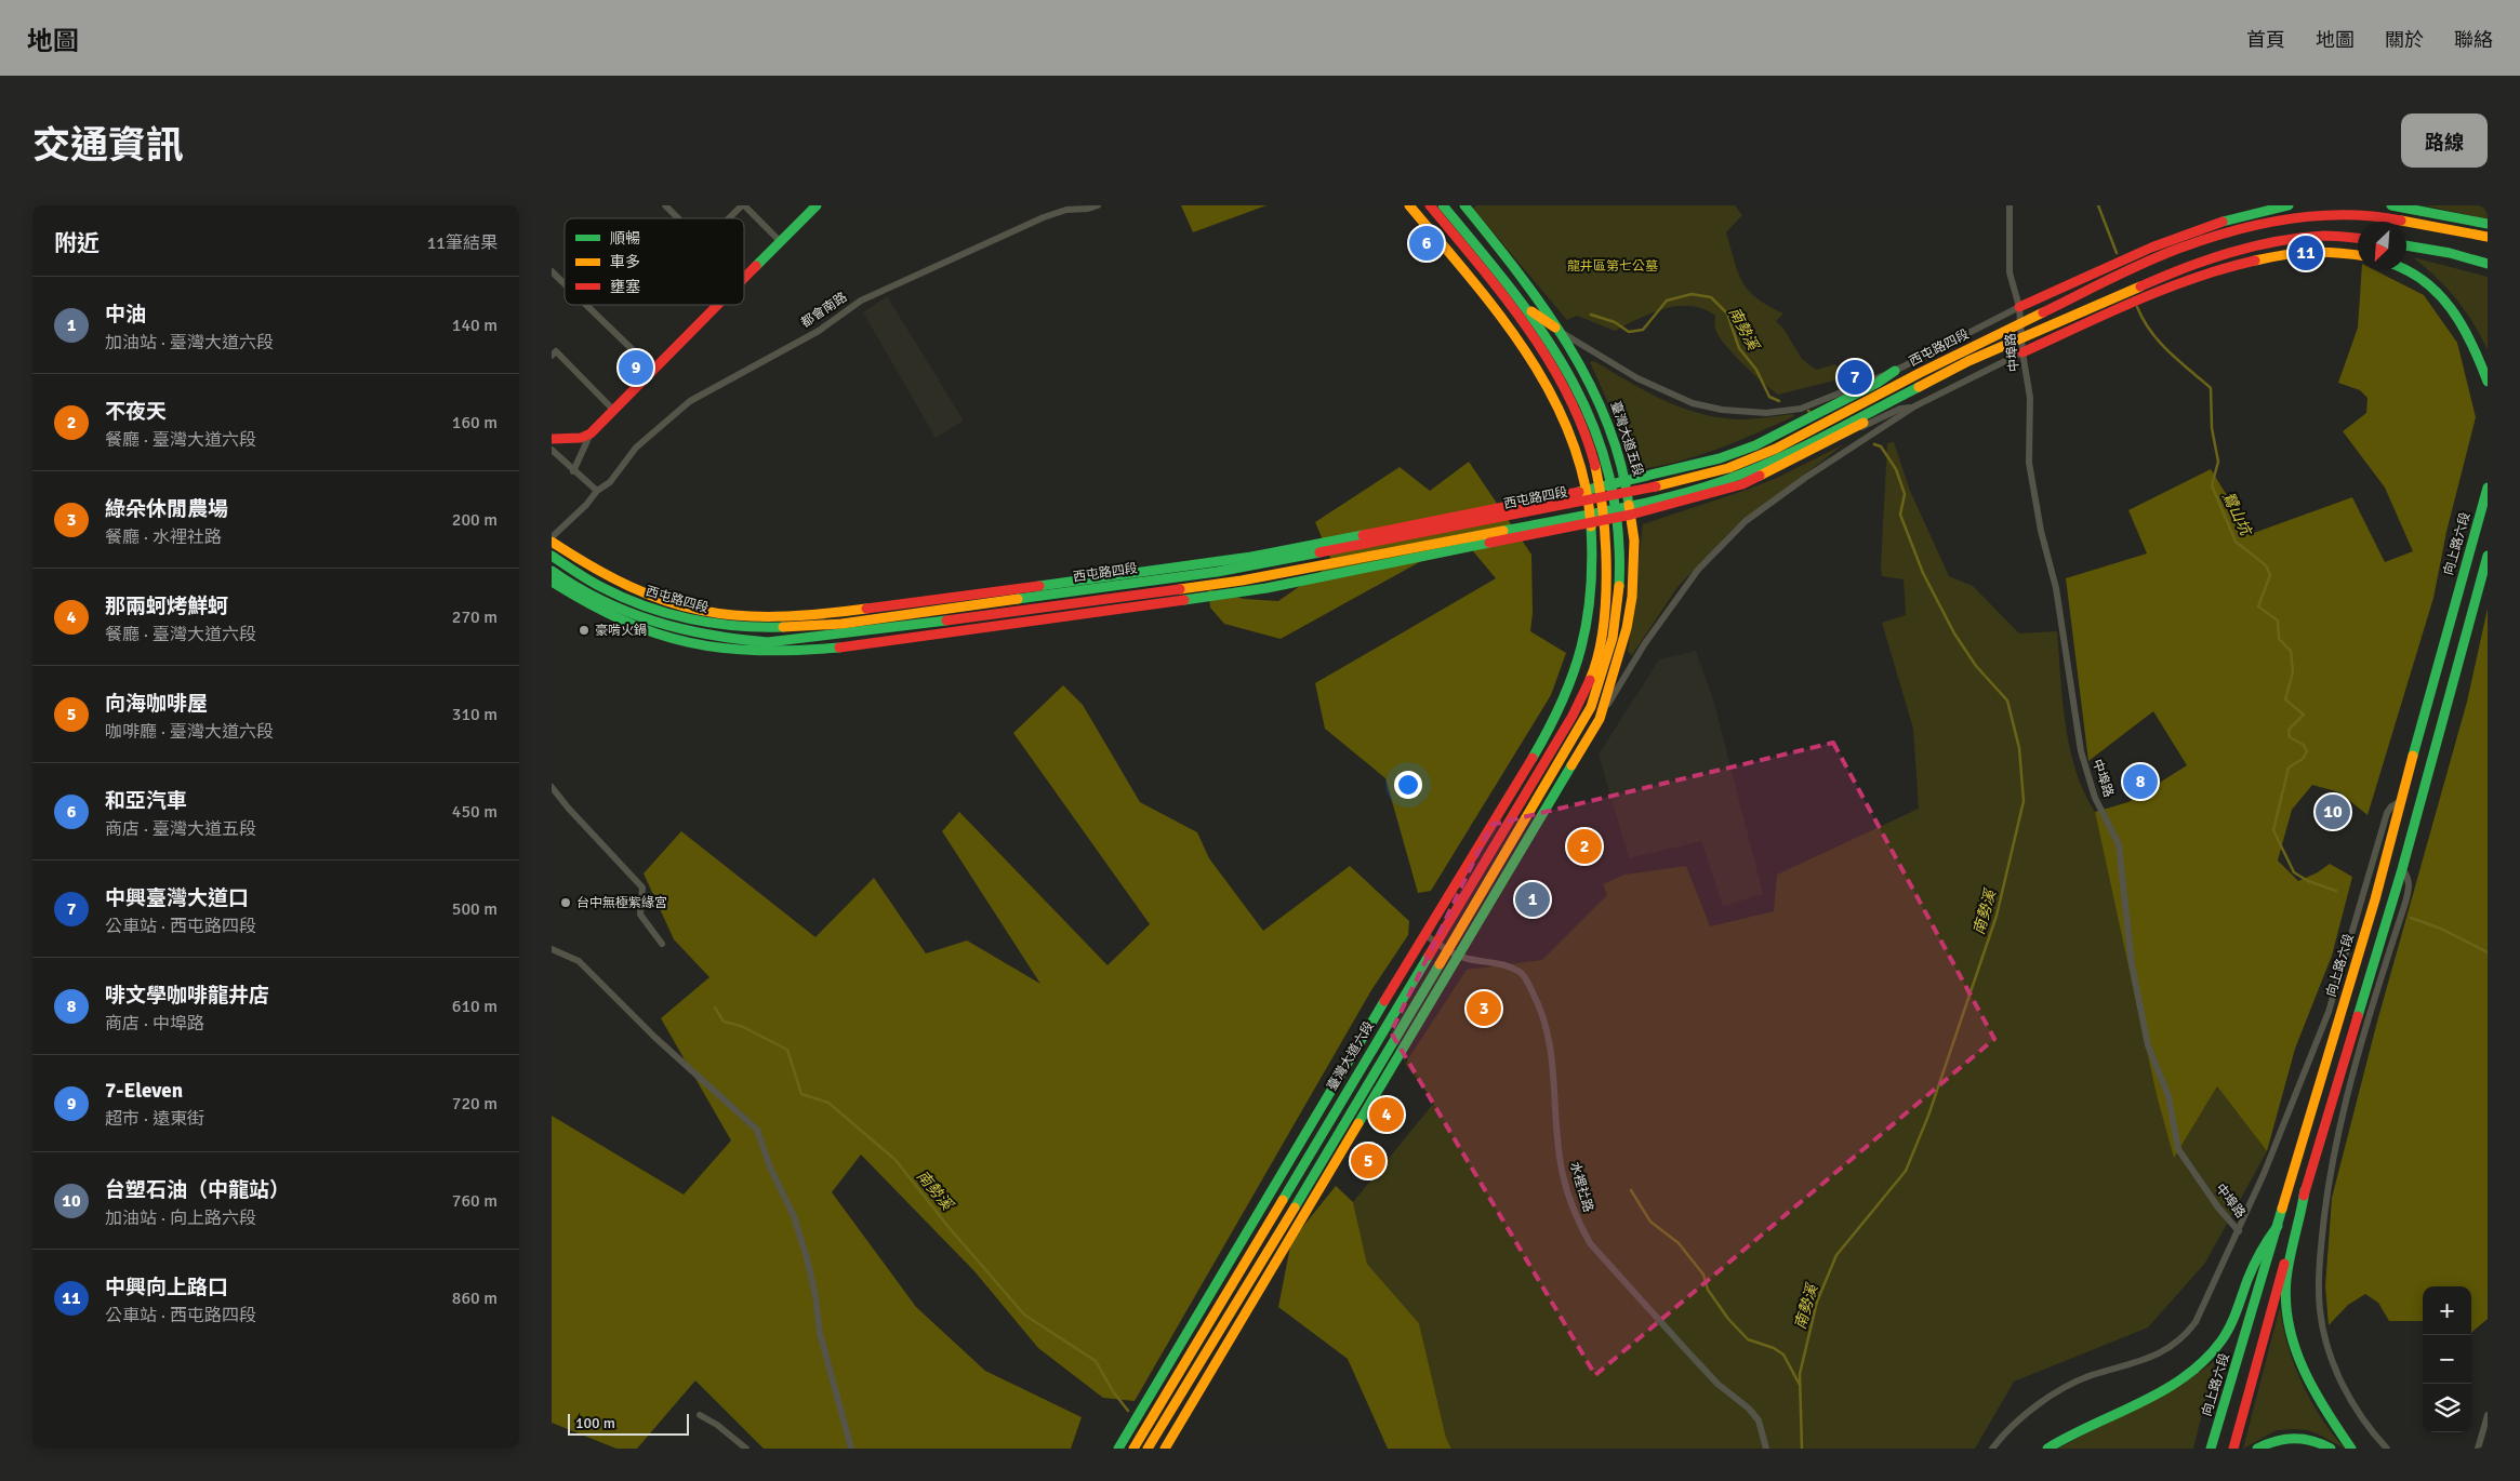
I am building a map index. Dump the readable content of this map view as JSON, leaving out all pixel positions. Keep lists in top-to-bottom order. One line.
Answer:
{"streets":{"main road":["西屯路四段","臺灣大道五段","向上路六段","臺灣大道六段"],"street":["都會南路","中埠路","水裡社路"]},"crossings":[["西屯路四段","中埠路"],["西屯路四段","臺灣大道五段"],["臺灣大道五段","水裡社路"],["臺灣大道六段","水裡社路"]],"water":["南勢溪","鷺山坑"],"parks":["龍井區第七公墓"],"places":["豪啃火鍋","台中無極紫緣宮"],"legend":["順暢","車多","壅塞"],"scale_bar":"100 m","north":"bottom left","page":{"header":"地圖","nav":["首頁","地圖","關於","聯絡"],"title":"交通資訊","buttons":"路線","heading":["附近","11筆結果"],"pins":["6","11","9","7","8","10","2","1","3","4","5"],"list":[{"mark":"1","name":"中油","note":"加油站 · 臺灣大道六段","value":"140 m"},{"mark":"2","name":"不夜天","note":"餐廳 · 臺灣大道六段","value":"160 m"},{"mark":"3","name":"綠朵休閒農場","note":"餐廳 · 水裡社路","value":"200 m"},{"mark":"4","name":"那兩蚵烤鮮蚵","note":"餐廳 · 臺灣大道六段","value":"270 m"},{"mark":"5","name":"向海咖啡屋","note":"咖啡廳 · 臺灣大道六段","value":"310 m"},{"mark":"6","name":"和亞汽車","note":"商店 · 臺灣大道五段","value":"450 m"},{"mark":"7","name":"中興臺灣大道口","note":"公車站 · 西屯路四段","value":"500 m"},{"mark":"8","name":"啡文學咖啡龍井店","note":"商店 · 中埠路","value":"610 m"},{"mark":"9","name":"7-Eleven","note":"超市 · 遠東街","value":"720 m"},{"mark":"10","name":"台塑石油（中龍站）","note":"加油站 · 向上路六段","value":"760 m"},{"mark":"11","name":"中興向上路口","note":"公車站 · 西屯路四段","value":"860 m"}],"map_buttons":["+","−"],"scale":"100 m"}}
